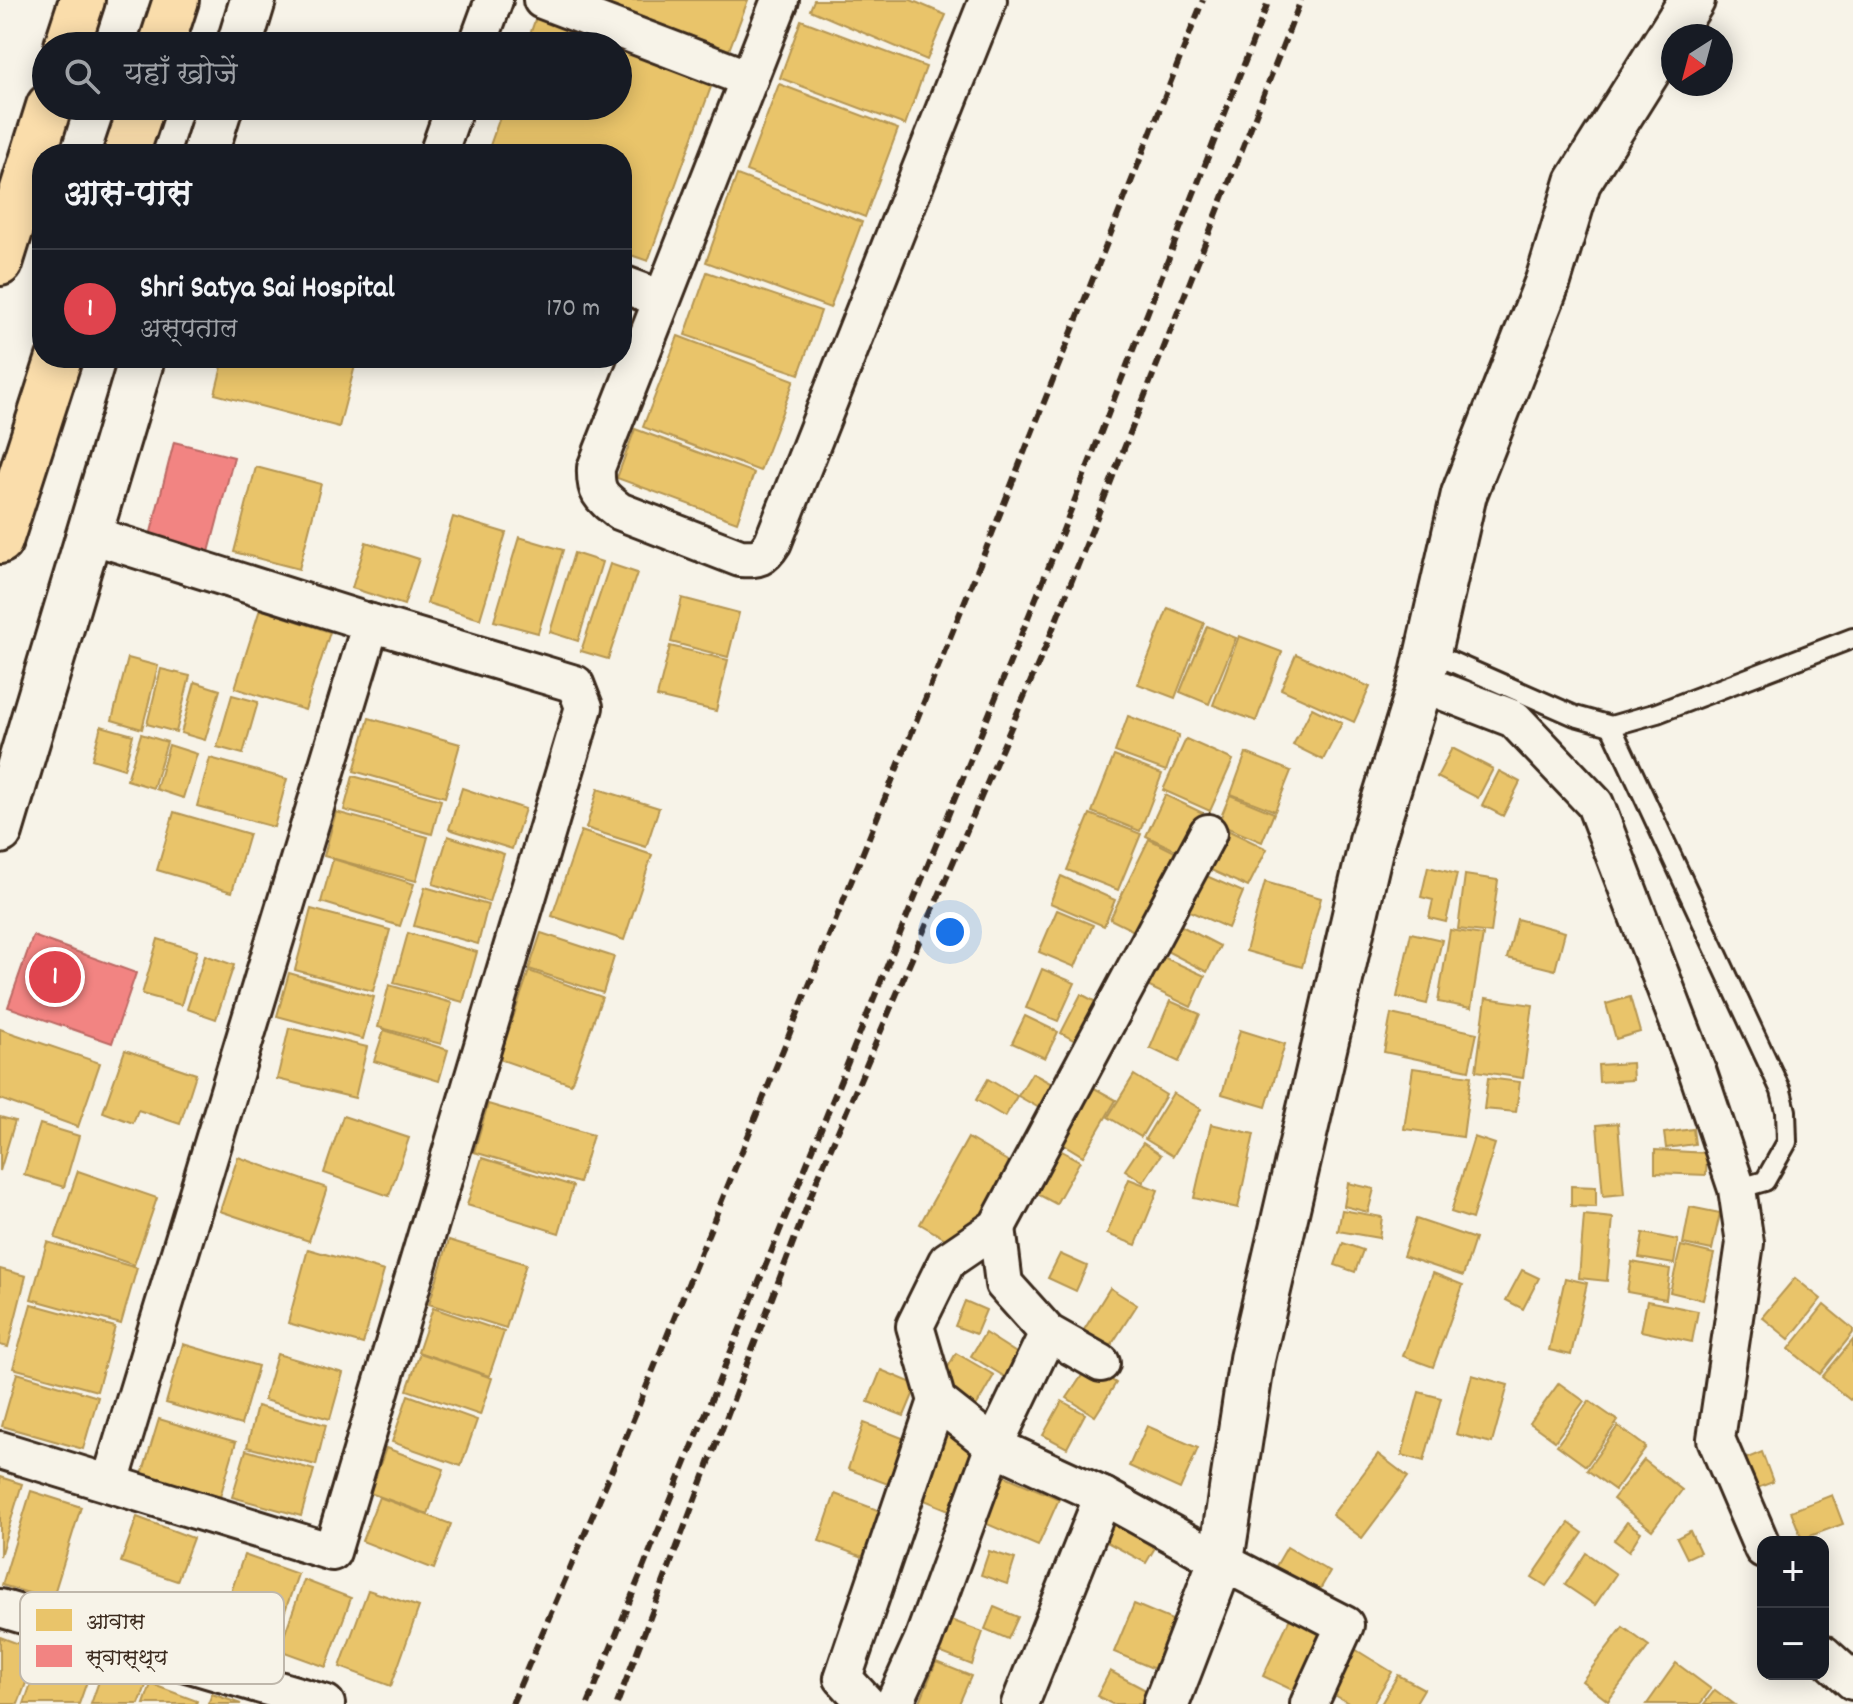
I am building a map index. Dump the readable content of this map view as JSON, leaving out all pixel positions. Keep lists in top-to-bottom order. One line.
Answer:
{"legend":["आवास","स्वास्थ्य"],"north":"bottom left","page":{"search":"यहाँ खोजें","heading":"आस-पास","list":[{"mark":"1","name":"Shri Satya Sai Hospital","note":"अस्पताल","value":"170 m"}],"pins":"1","map_buttons":["+","−"]}}
